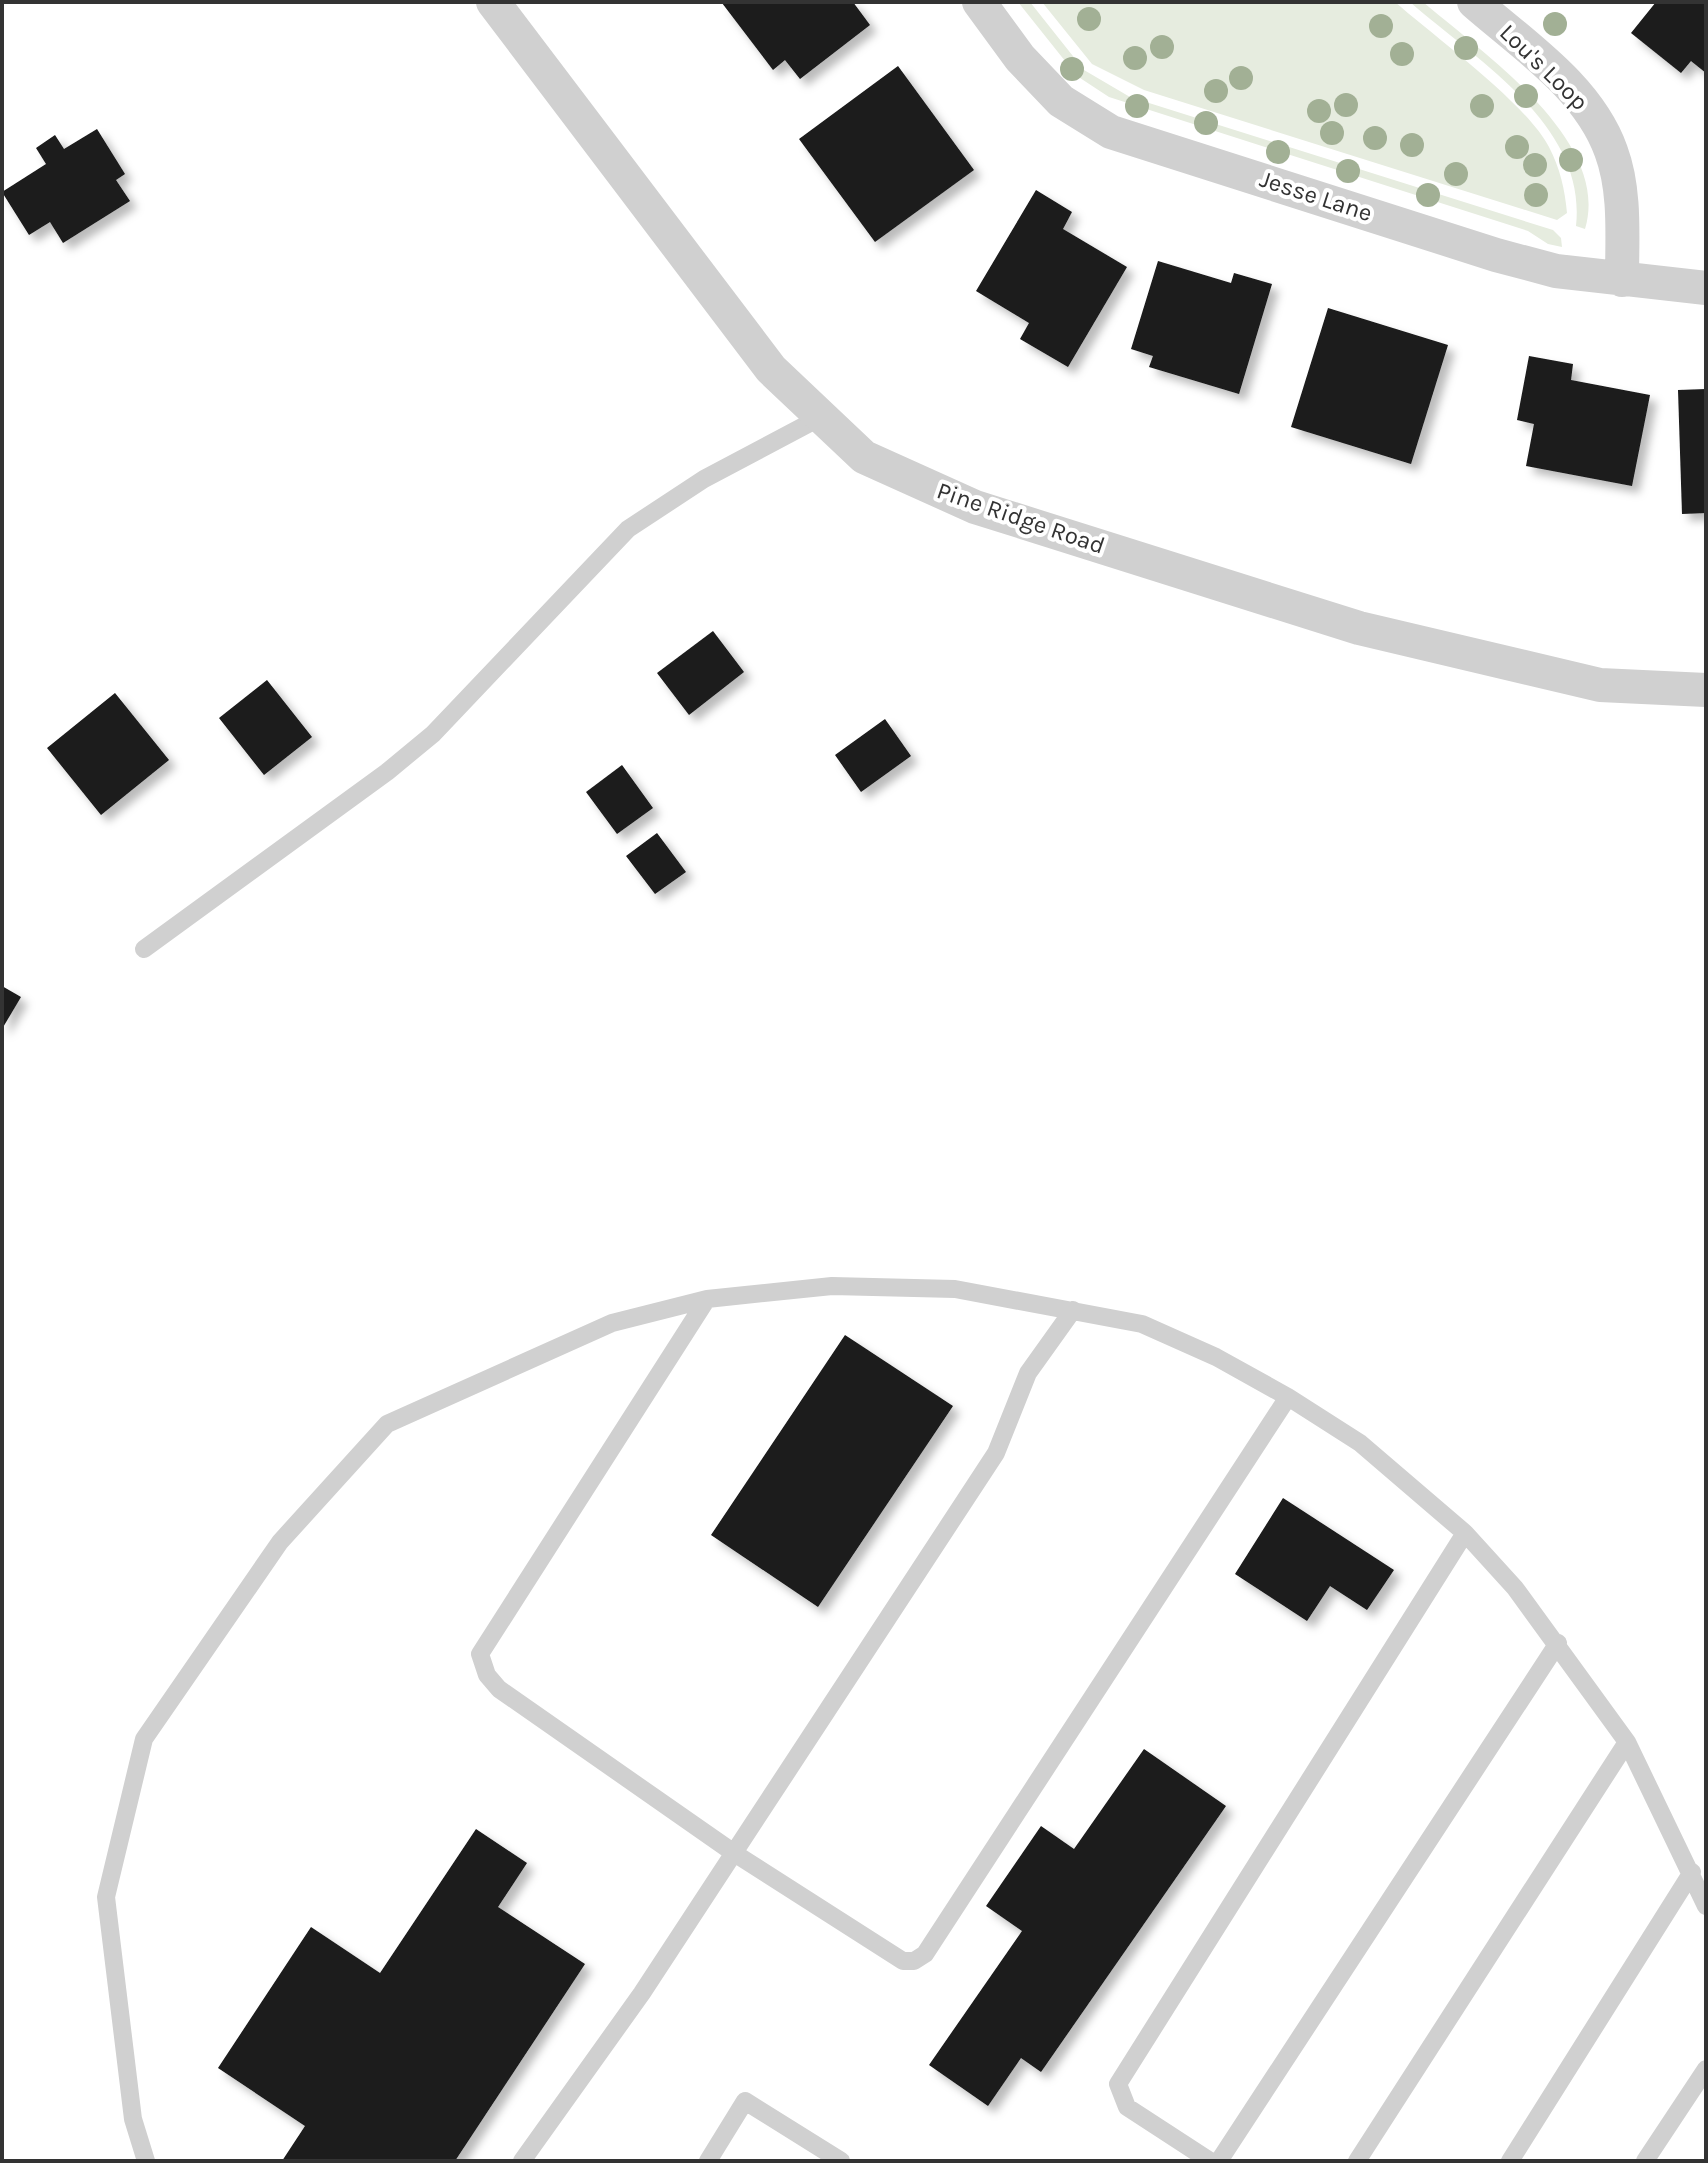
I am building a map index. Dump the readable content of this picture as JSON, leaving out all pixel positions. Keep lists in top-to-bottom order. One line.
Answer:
{"streets":{"street":["Lou's Loop","Jesse Lane","Pine Ridge Road"]},"crossings":[["Lou's Loop","Jesse Lane"]]}
